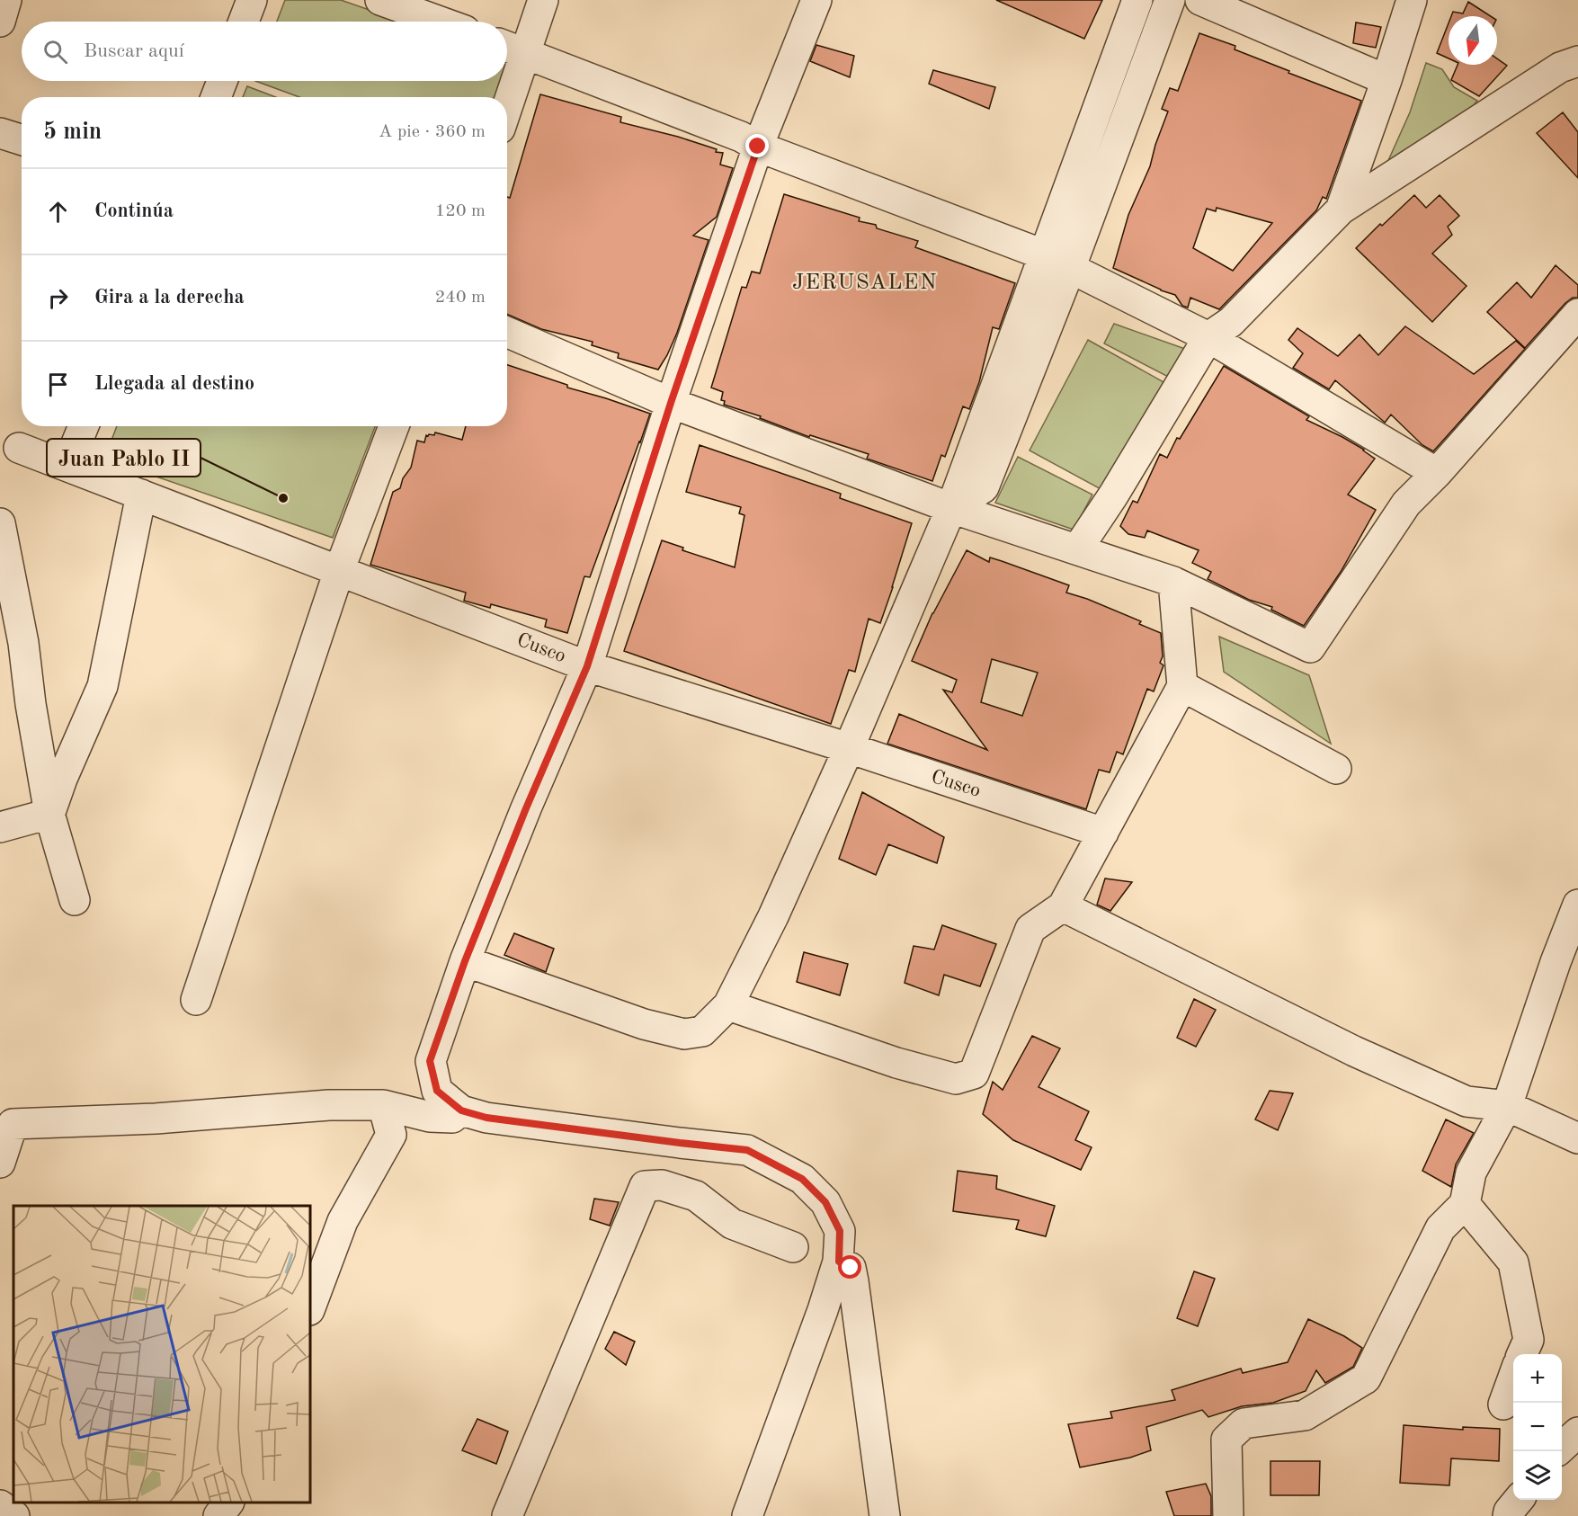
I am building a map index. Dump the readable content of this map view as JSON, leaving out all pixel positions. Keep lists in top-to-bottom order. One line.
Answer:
{"streets":{"street":["Cusco"]},"districts":["JERUSALEN"],"places":["Juan Pablo II"],"north":"bottom","page":{"search":"Buscar aquí","heading":["5 min","A pie · 360 m"],"list":[["Continúa","120 m"],["Gira a la derecha","240 m"],"Llegada al destino"],"map_buttons":["+","−"]}}
